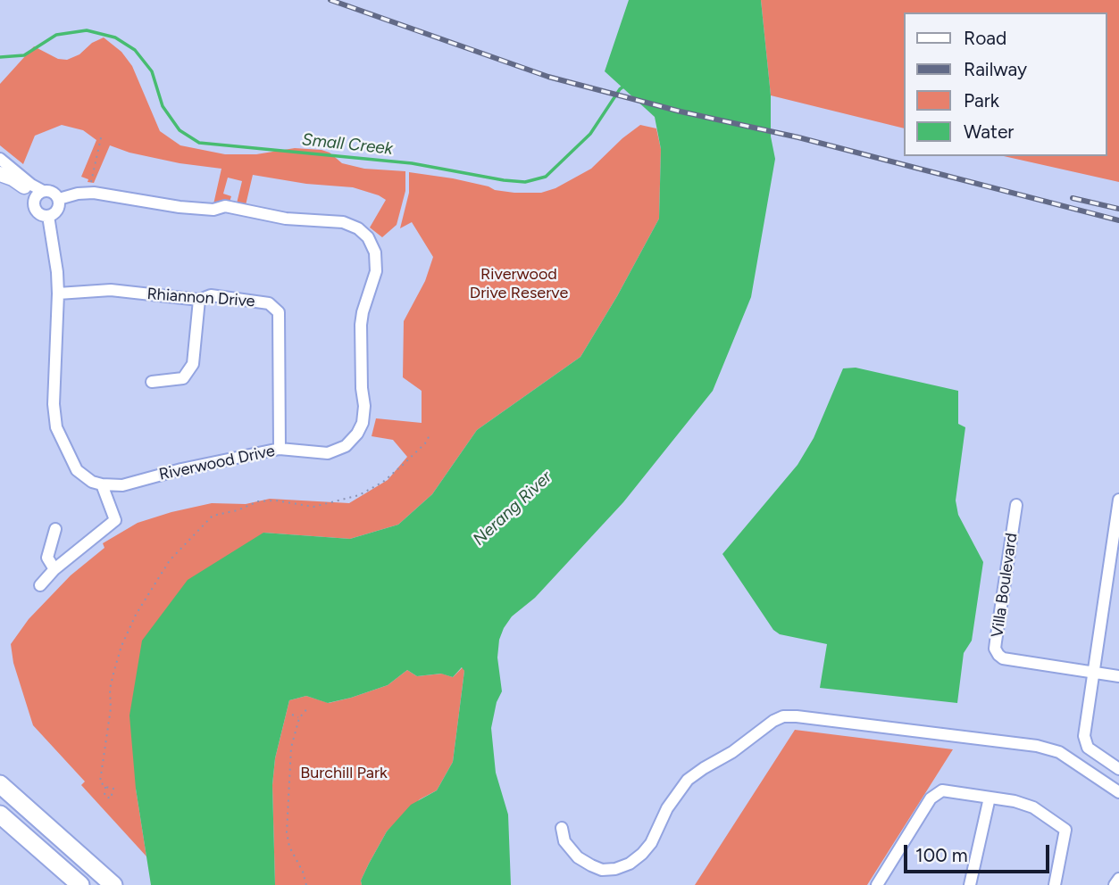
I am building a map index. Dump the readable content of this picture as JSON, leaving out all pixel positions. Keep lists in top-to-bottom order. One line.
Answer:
{"streets":{"street":["Rhiannon Drive","Riverwood Drive","Villa Boulevard"]},"crossings":[["Rhiannon Drive","Riverwood Drive"]],"water":["Small Creek","Nerang River"],"parks":["Riverwood Drive Reserve","Burchill Park"],"legend":["Road","Railway","Park","Water"],"scale_bar":"100 m"}
